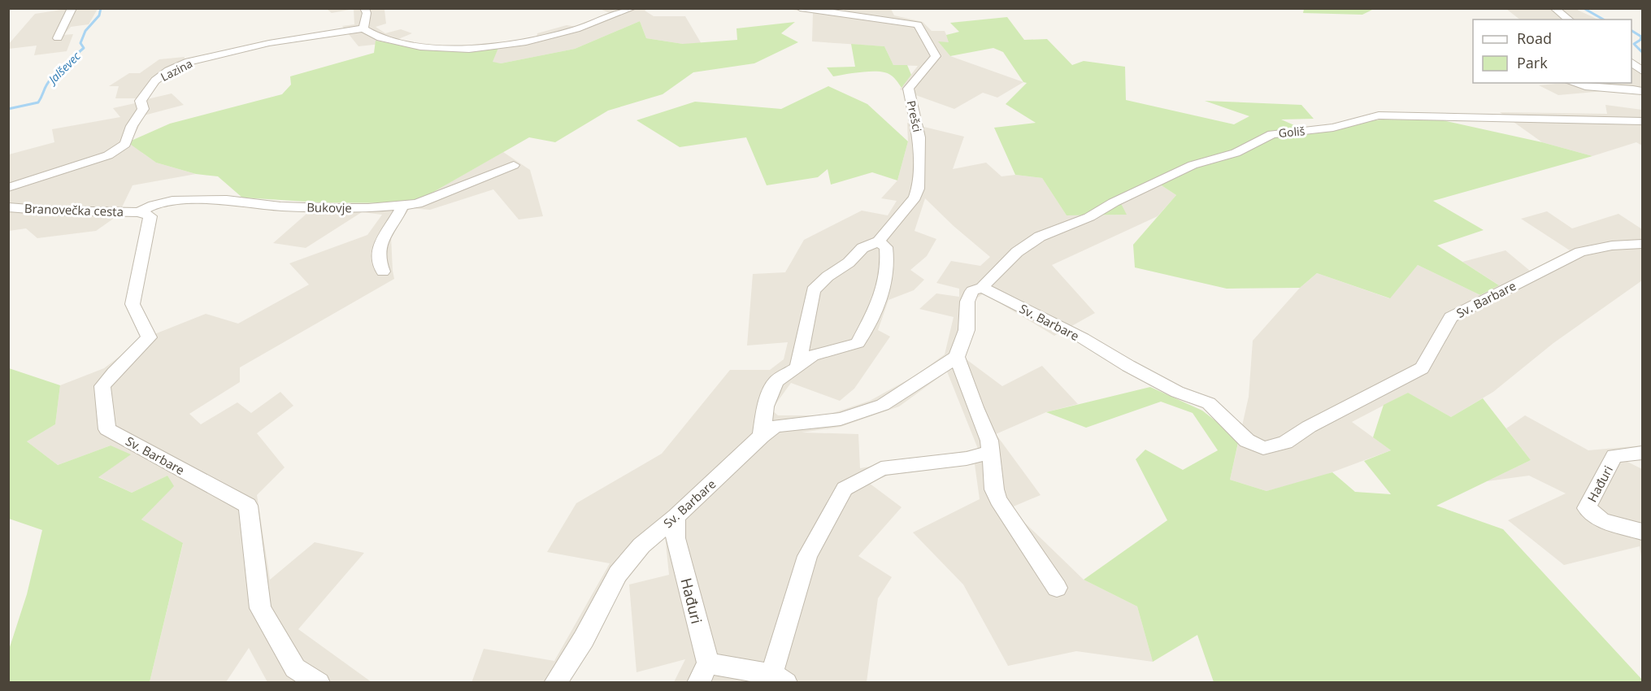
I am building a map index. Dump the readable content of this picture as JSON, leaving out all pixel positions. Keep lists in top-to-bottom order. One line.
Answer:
{"streets":{"street":["Lazina","Prešci","Goliš","Bukovje","Branovečka cesta","Sv. Barbare","Hađuri"]},"crossings":[["Goliš","Sv. Barbare"],["Bukovje","Branovečka cesta"],["Bukovje","Sv. Barbare"],["Branovečka cesta","Sv. Barbare"],["Sv. Barbare","Hađuri"]],"water":["Jalševec"],"legend":["Road","Park"]}
